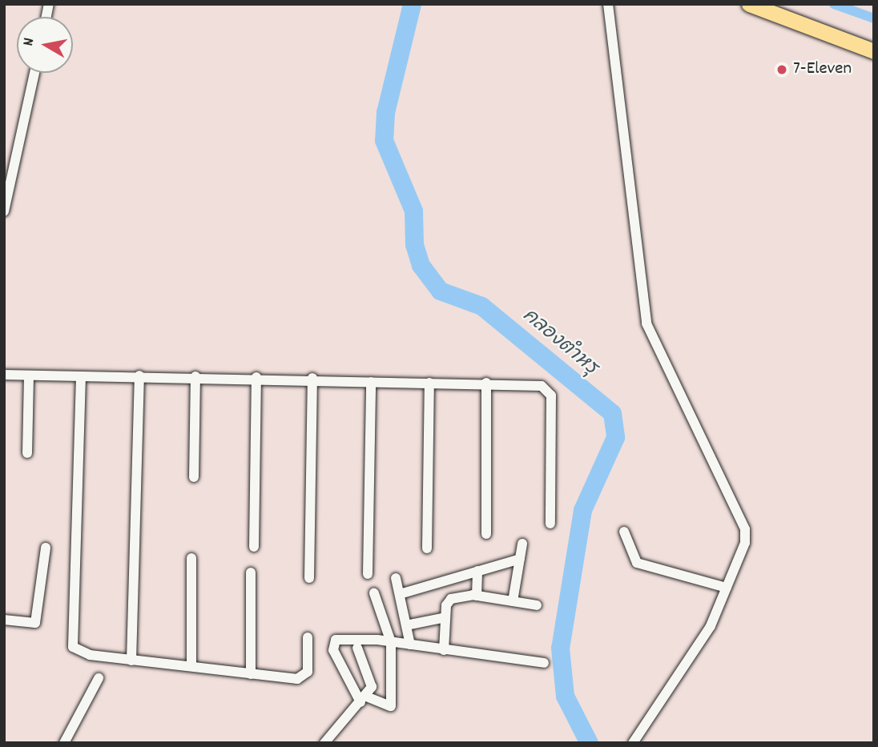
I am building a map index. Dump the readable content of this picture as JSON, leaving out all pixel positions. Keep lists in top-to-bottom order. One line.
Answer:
{"water":["คลองตำหรุ"],"places":["7-Eleven"],"north":"left"}
